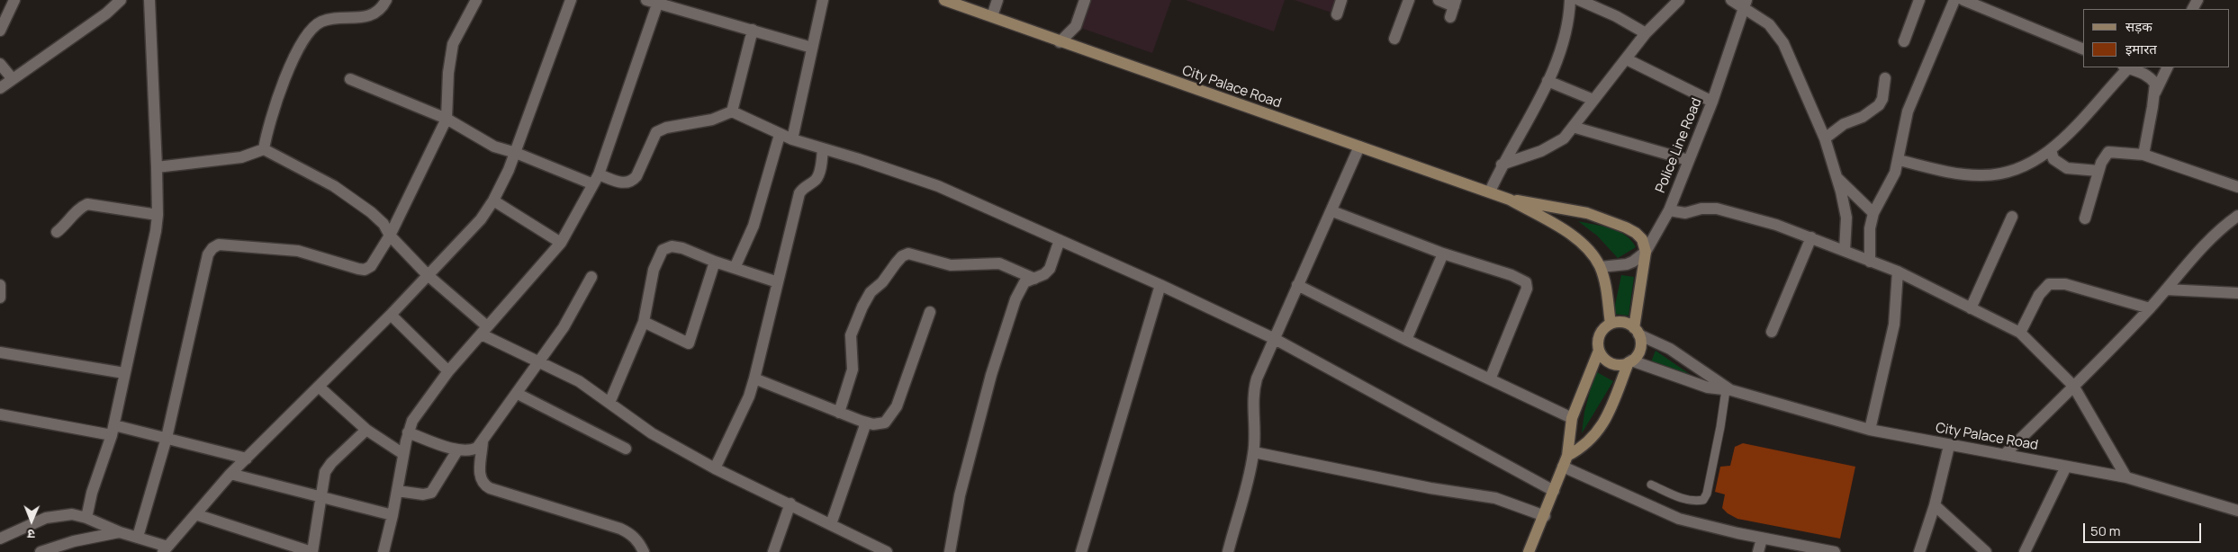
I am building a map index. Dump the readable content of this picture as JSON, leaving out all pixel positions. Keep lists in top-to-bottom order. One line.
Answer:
{"streets":{"street":["City Palace Road","Police Line Road"]},"crossings":[["City Palace Road","Police Line Road"]],"legend":["सड़क","इमारत"],"scale_bar":"50 m","north":"bottom"}
